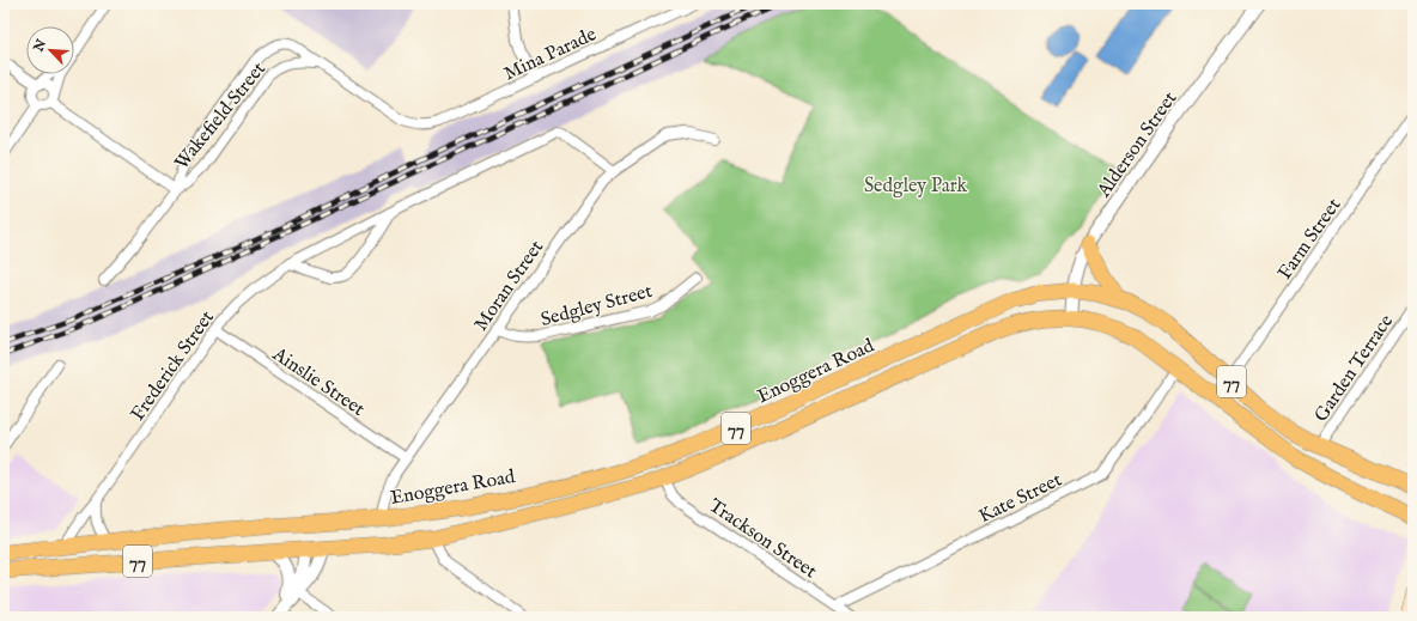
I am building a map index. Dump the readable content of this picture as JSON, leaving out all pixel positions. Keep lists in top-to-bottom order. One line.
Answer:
{"streets":{"main road":["Enoggera Road","77"],"street":["Mina Parade","Wakefield Street","Alderson Street","Farm Street","Moran Street","Sedgley Street","Frederick Street","Garden Terrace","Ainslie Street","Kate Street","Trackson Street"]},"crossings":[["Mina Parade","Wakefield Street"],["Alderson Street","Enoggera Road"],["Farm Street","Enoggera Road"],["Moran Street","Sedgley Street"],["Moran Street","Frederick Street"],["Moran Street","Enoggera Road"],["Moran Street","Ainslie Street"],["Frederick Street","Enoggera Road"],["Frederick Street","Ainslie Street"],["Garden Terrace","Enoggera Road"],["Enoggera Road","Kate Street"],["Enoggera Road","Trackson Street"],["Kate Street","Trackson Street"]],"parks":["Sedgley Park"],"north":"top left"}
